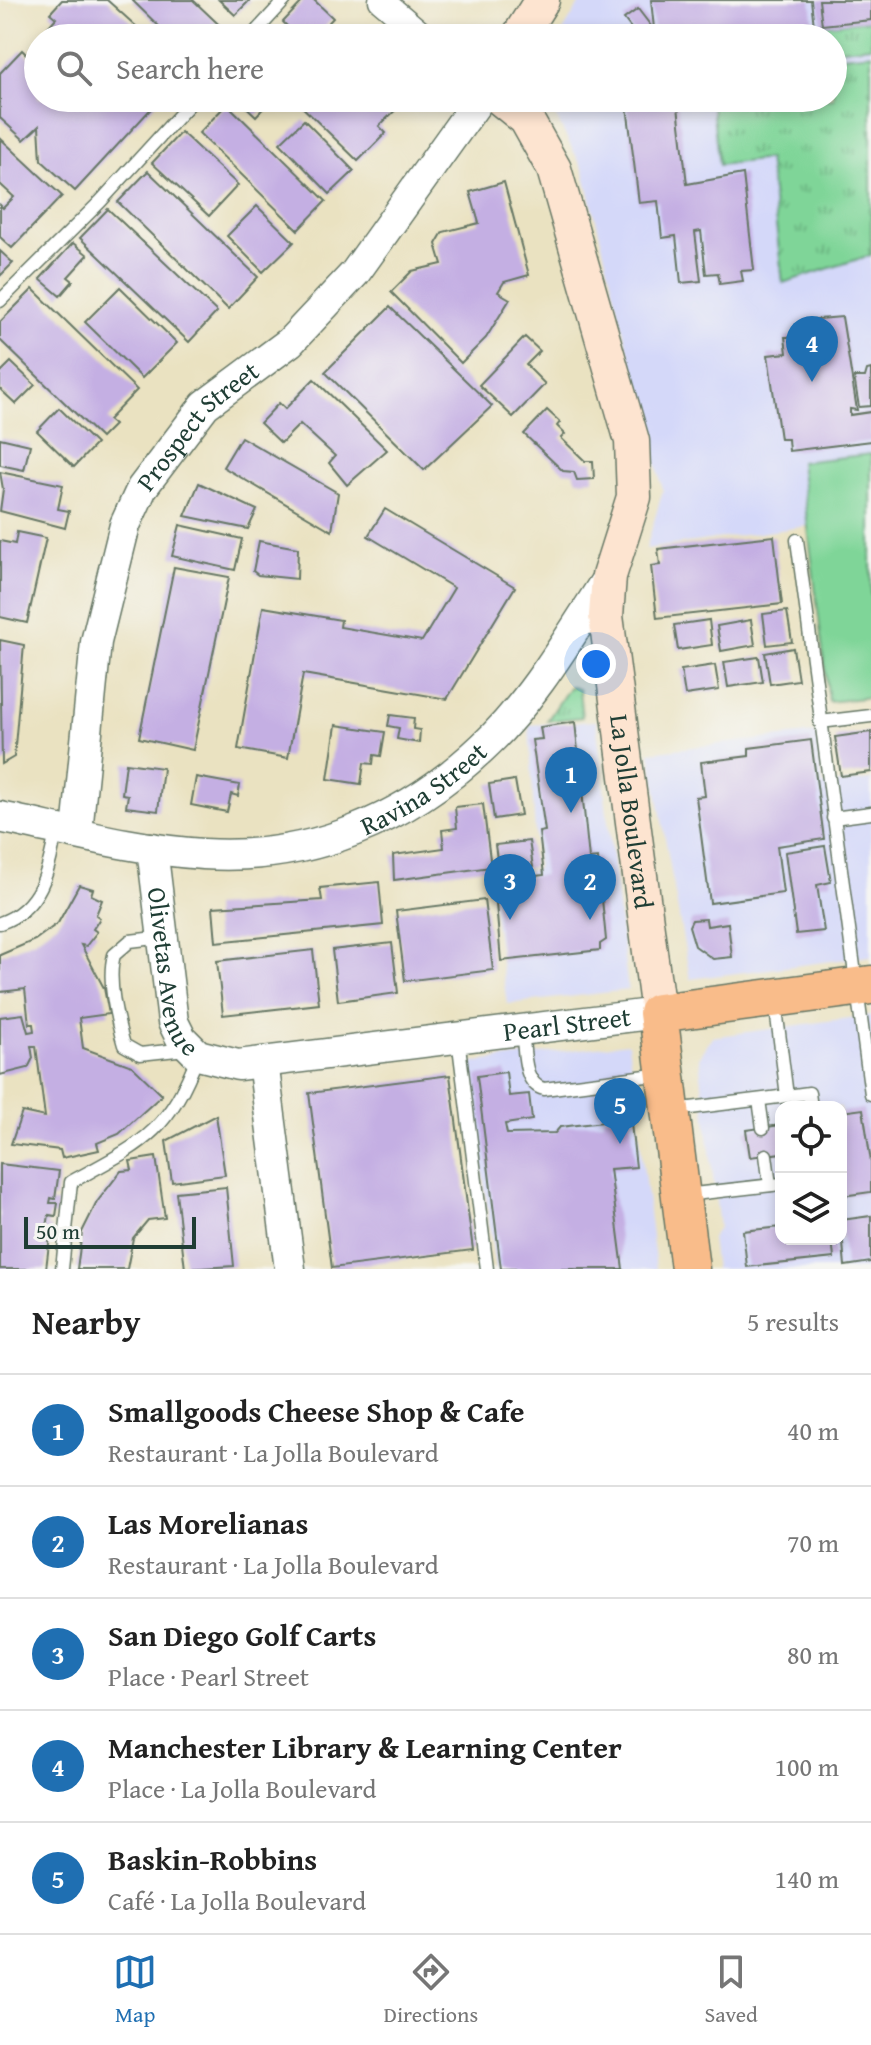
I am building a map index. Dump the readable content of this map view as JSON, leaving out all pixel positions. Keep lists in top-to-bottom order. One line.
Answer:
{"streets":{"main road":["La Jolla Boulevard","Pearl Street"],"street":["Prospect Street","Ravina Street","Olivetas Avenue"]},"crossings":[["Prospect Street","Ravina Street"],["Ravina Street","La Jolla Boulevard"],["Ravina Street","Olivetas Avenue"],["La Jolla Boulevard","Pearl Street"],["Olivetas Avenue","Pearl Street"]],"scale_bar":"50 m","page":{"search":"Search here","pins":["4","1","2","3","5"],"scale":"50 m","heading":["Nearby","5 results"],"list":[{"mark":"1","name":"Smallgoods Cheese Shop & Cafe","note":"Restaurant · La Jolla Boulevard","value":"40 m"},{"mark":"2","name":"Las Morelianas","note":"Restaurant · La Jolla Boulevard","value":"70 m"},{"mark":"3","name":"San Diego Golf Carts","note":"Place · Pearl Street","value":"80 m"},{"mark":"4","name":"Manchester Library & Learning Center","note":"Place · La Jolla Boulevard","value":"100 m"},{"mark":"5","name":"Baskin-Robbins","note":"Café · La Jolla Boulevard","value":"140 m"}],"nav":["Map","Directions","Saved"]}}
